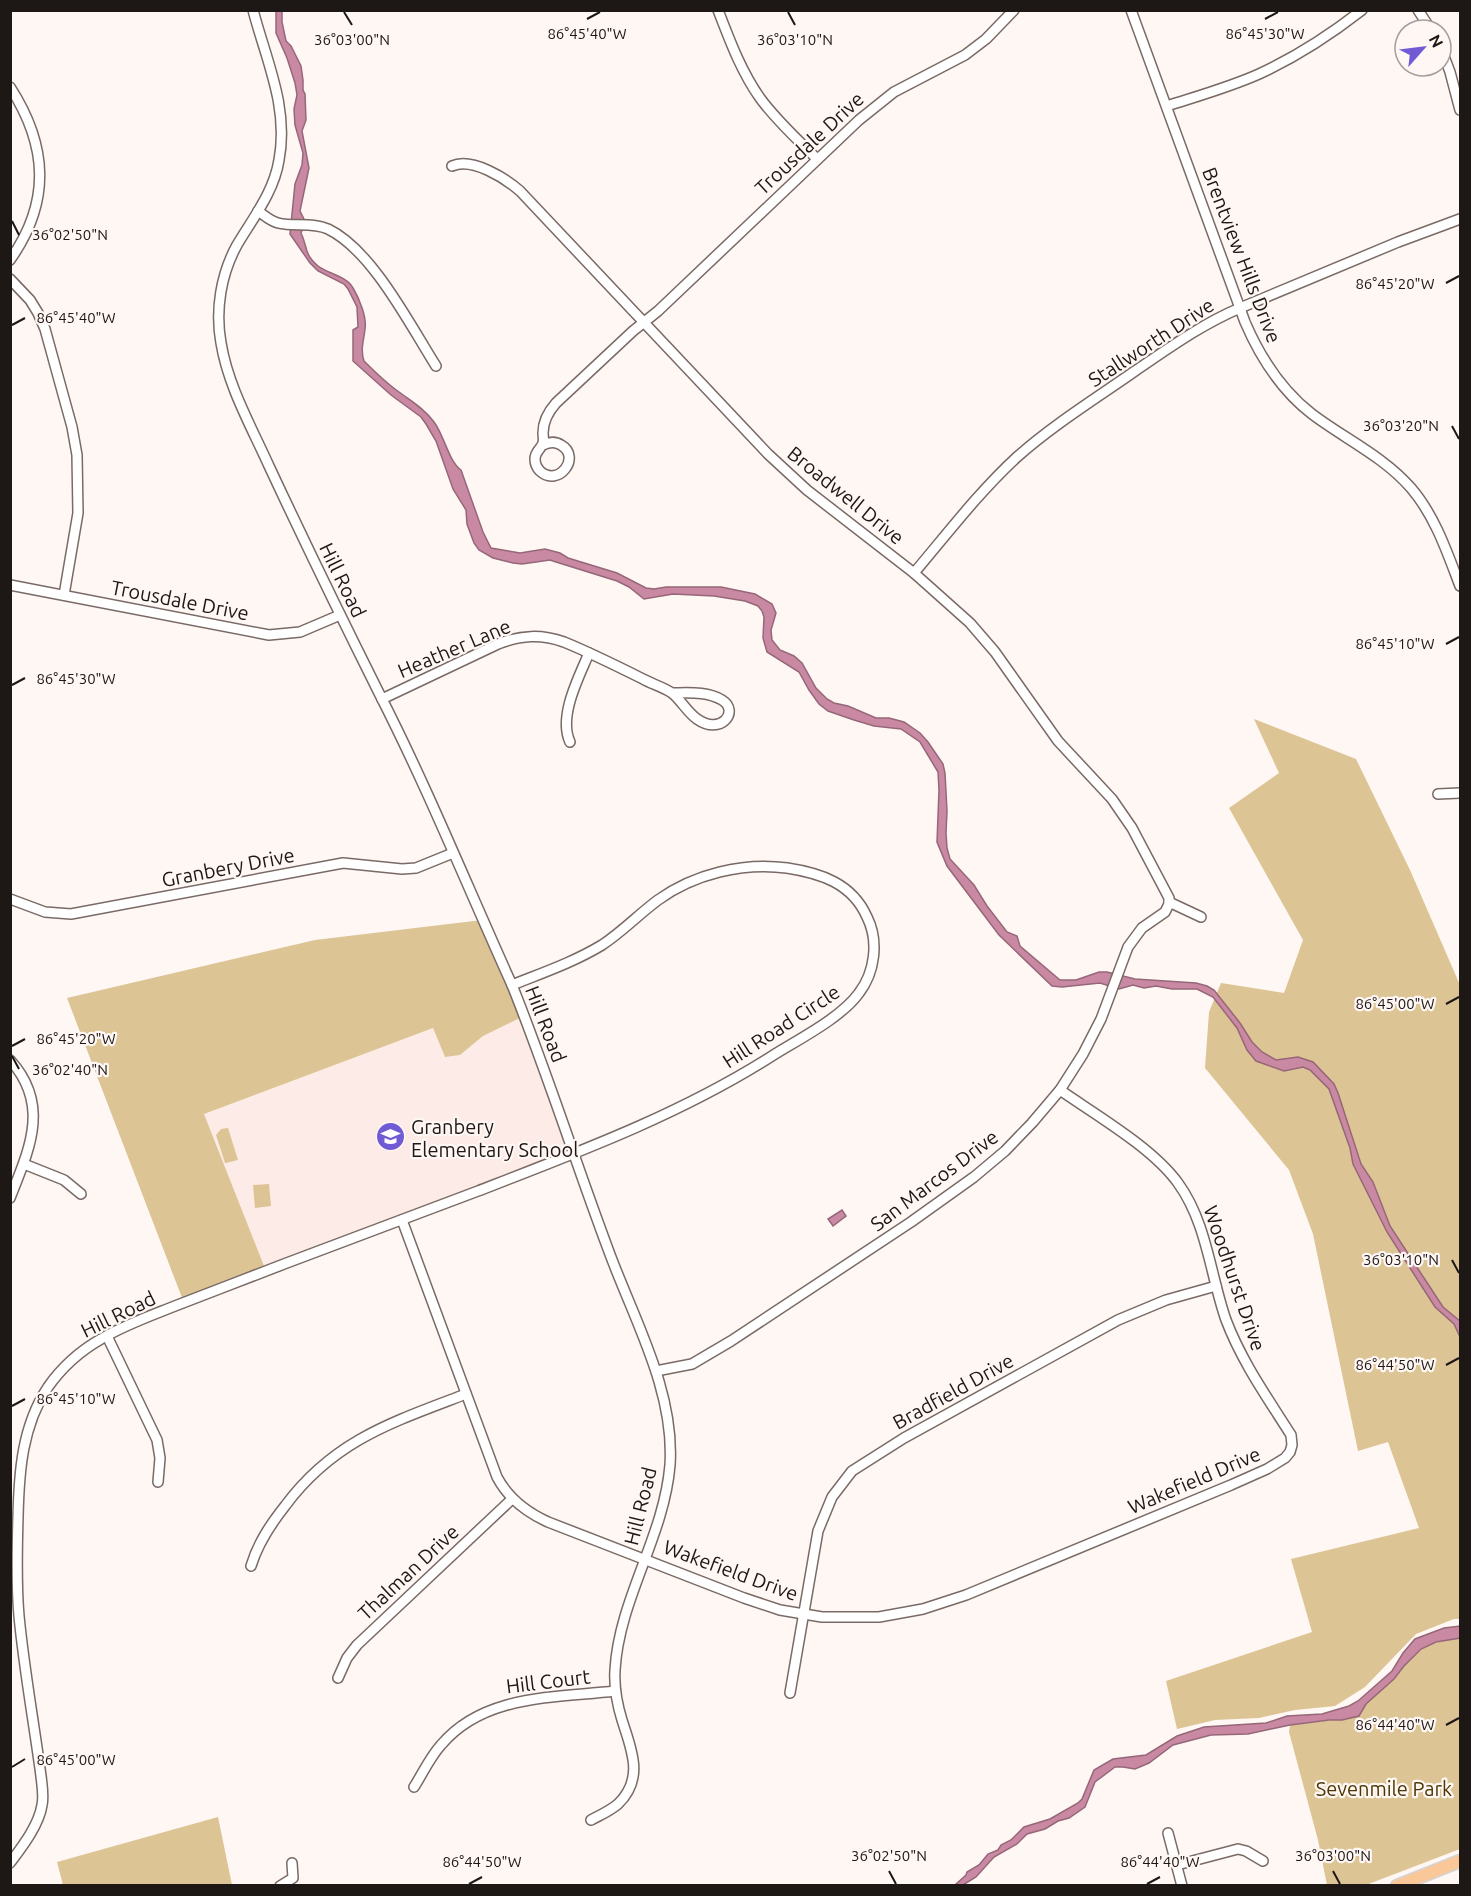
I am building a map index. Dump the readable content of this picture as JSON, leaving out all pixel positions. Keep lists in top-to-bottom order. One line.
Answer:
{"streets":{"street":["Trousdale Drive","Brentview Hills Drive","Stallworth Drive","Broadwell Drive","Hill Road","Heather Lane","Granbery Drive","Hill Road Circle","San Marcos Drive","Woodhurst Drive","Bradfield Drive","Wakefield Drive","Thalman Drive","Hill Court"]},"crossings":[["Trousdale Drive","Broadwell Drive"],["Trousdale Drive","Hill Road"],["Brentview Hills Drive","Stallworth Drive"],["Stallworth Drive","Broadwell Drive"],["Broadwell Drive","San Marcos Drive"],["Hill Road","Heather Lane"],["Hill Road","Granbery Drive"],["Hill Road","Hill Road Circle"],["Hill Road","San Marcos Drive"],["Hill Road","Wakefield Drive"],["Hill Road","Hill Court"],["San Marcos Drive","Woodhurst Drive"],["Woodhurst Drive","Bradfield Drive"],["Woodhurst Drive","Wakefield Drive"],["Bradfield Drive","Wakefield Drive"],["Wakefield Drive","Thalman Drive"],["Wakefield Drive","Hill Court"]],"parks":["Sevenmile Park"],"places":{"school or university":["Granbery Elementary School"]},"north":"top right","coordinates":["86°45'40\"W","86°45'30\"W","36°03'00\"N","36°03'10\"N","36°02'50\"N","86°45'20\"W","36°03'20\"N","86°45'10\"W","86°45'00\"W","36°02'40\"N","86°44'50\"W","86°44'40\"W"]}
